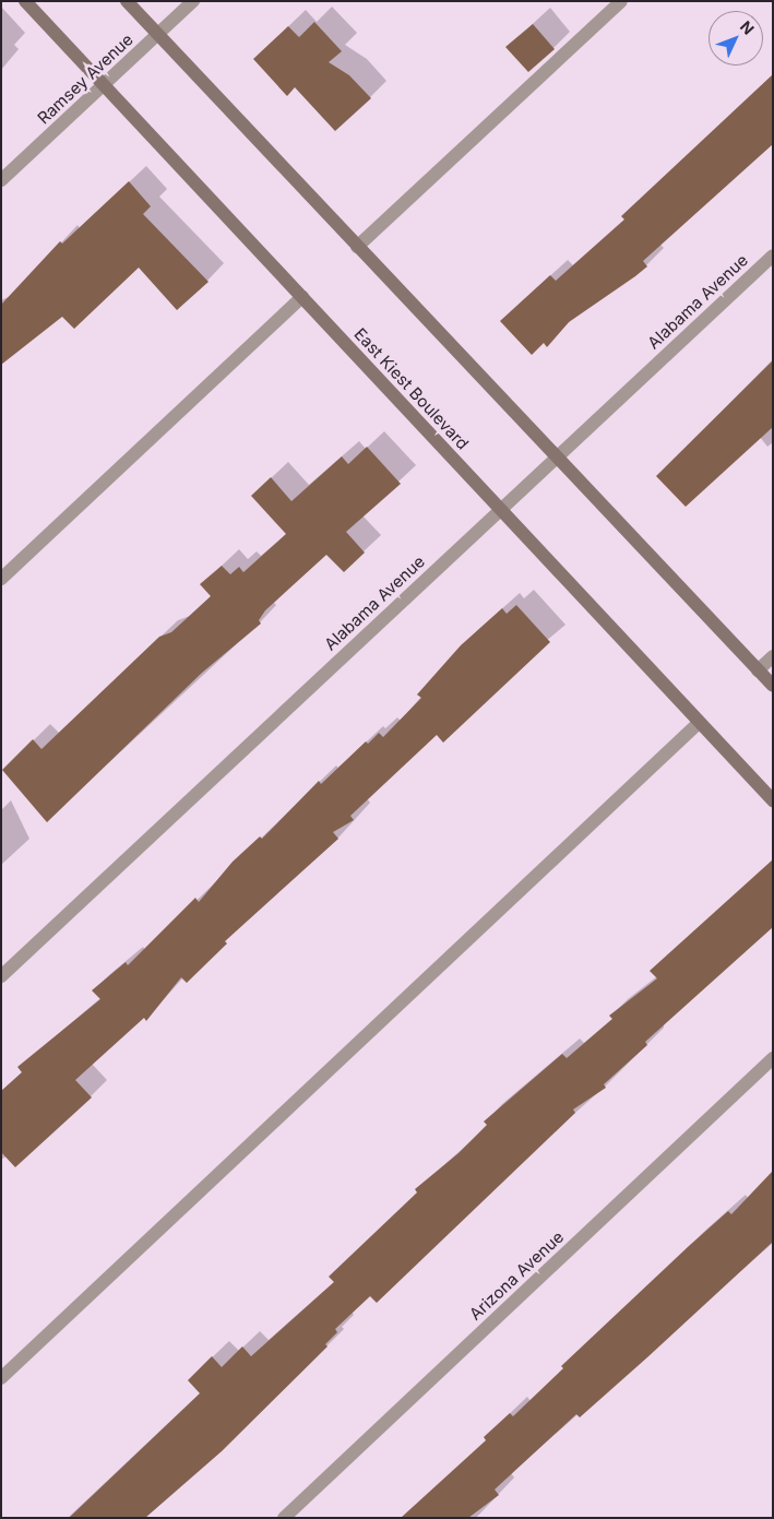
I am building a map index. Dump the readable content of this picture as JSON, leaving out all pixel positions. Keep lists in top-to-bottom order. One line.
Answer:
{"streets":{"main road":["East Kiest Boulevard"],"street":["Ramsey Avenue","Alabama Avenue","Arizona Avenue"]},"crossings":[["Ramsey Avenue","East Kiest Boulevard"],["Alabama Avenue","East Kiest Boulevard"]],"north":"top right"}
